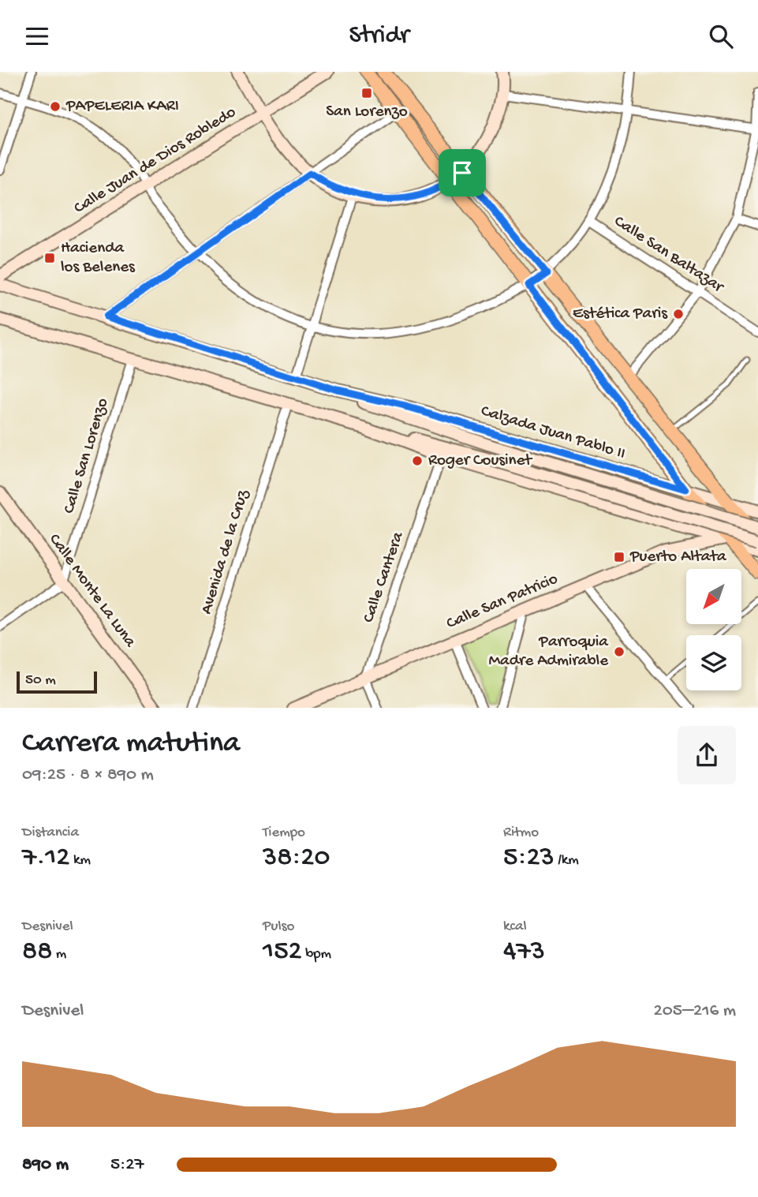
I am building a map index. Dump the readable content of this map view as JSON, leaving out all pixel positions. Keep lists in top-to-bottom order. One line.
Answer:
{"streets":{"street":["Calle Juan de Dios Robledo","Calle San Baltazar","Calzada Juan Pablo II","Calle San Lorenzo","Avenida de la Cruz","Calle Cantera","Calle Monte La Luna","Calle San Patricio"]},"crossings":[["Calle San Lorenzo","Calle Monte La Luna"],["Calle Cantera","Calle San Patricio"]],"places":{"transit":["San Lorenzo","Hacienda los Belenes","Puerto Altata"],"other":["PAPELERIA KARI","Estética Paris","Roger Cousinet","Parroquia Madre Admirable"]},"scale_bar":"50 m","north":"bottom left","page":{"header":"Stridr","scale":"50 m","heading":["Carrera matutina","09:25 · 8 × 890 m"],"stats":[["Distancia","7.12 km"],["Tiempo","38:20"],["Ritmo","5:23 /km"],["Desnivel","88 m"],["Pulso","152 bpm"],["kcal","473"]],"chart":["Desnivel","205–216 m"],"list":[{"name":"890 m","note":"5:27"}]}}
